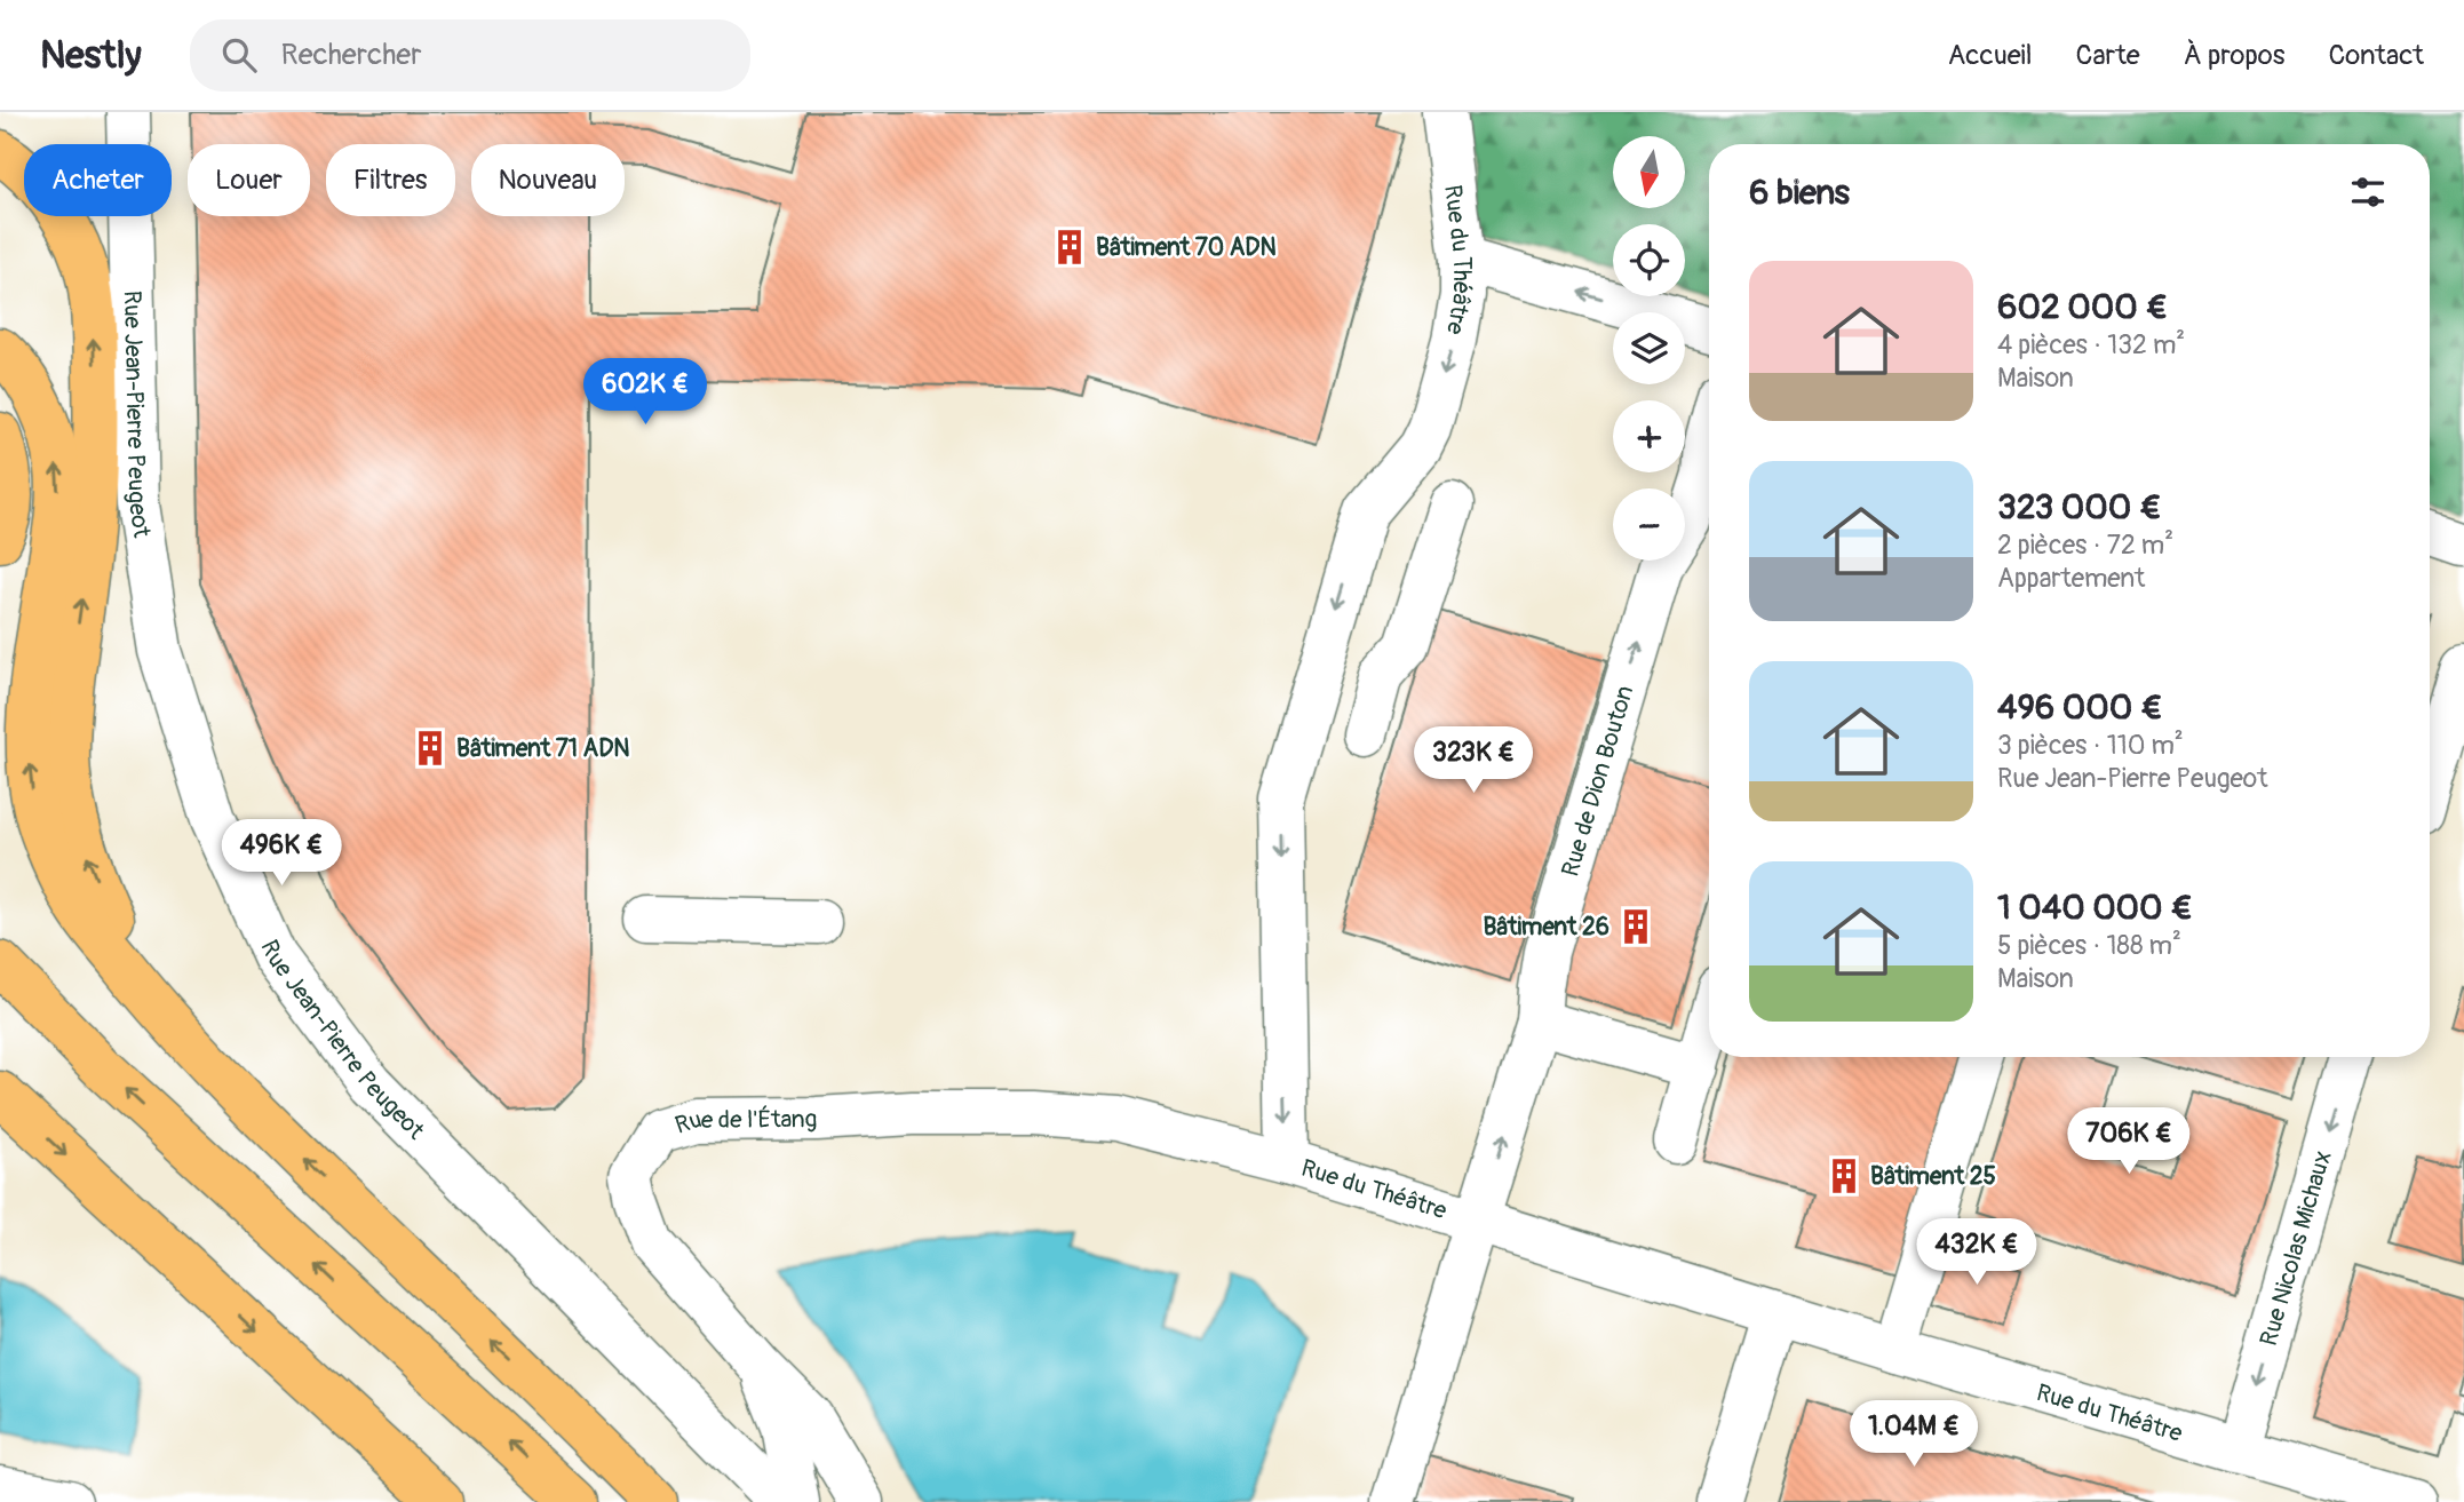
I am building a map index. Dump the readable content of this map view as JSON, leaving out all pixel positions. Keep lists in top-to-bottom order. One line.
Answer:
{"streets":{"street":["Rue du Théâtre","Rue Jean-Pierre Peugeot","Rue de Dion Bouton","Rue de l'Étang","Rue Nicolas Michaux"]},"crossings":[["Rue du Théâtre","Rue de Dion Bouton"],["Rue du Théâtre","Rue de l'Étang"],["Rue du Théâtre","Rue Nicolas Michaux"]],"one_way":["Rue du Théâtre"],"places":{"building":["Bâtiment 70 ADN","Bâtiment 71 ADN","Bâtiment 26","Bâtiment 25"]},"north":"bottom","page":{"header":"Nestly","search":"Rechercher","nav":["Accueil","Carte","À propos","Contact"],"map_buttons":["+","−"],"chip":["Acheter","Louer","Filtres","Nouveau"],"heading":"6 biens","list":[{"name":"602 000 €","note":"4 pièces · 132 m² · Maison"},{"name":"323 000 €","note":"2 pièces · 72 m² · Appartement"},{"name":"496 000 €","note":"3 pièces · 110 m² · Rue Jean-Pierre Peugeot"},{"name":"1 040 000 €","note":"5 pièces · 188 m² · Maison"}],"price":["602K €","323K €","496K €","706K €","432K €","1.04M €"]}}
